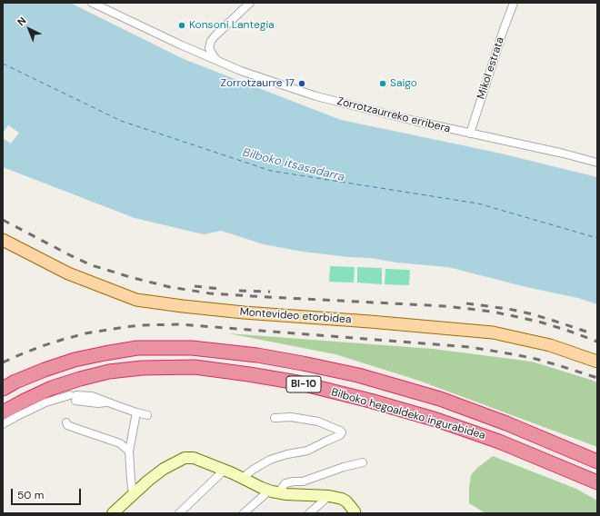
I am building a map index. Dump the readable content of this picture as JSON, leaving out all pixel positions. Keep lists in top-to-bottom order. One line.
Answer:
{"streets":{"highway":["BI-10","Bilboko hegoaldeko ingurabidea"],"main road":["Montevideo etorbidea"],"street":["Mikol estrata","Zorrotzaurreko erribera"]},"crossings":[["Mikol estrata","Zorrotzaurreko erribera"]],"water":["Bilboko itsasadarra"],"places":["Konsoni Lantegia","Zorrotzaurre 17","Saigo"],"scale_bar":"50 m","north":"top left"}
